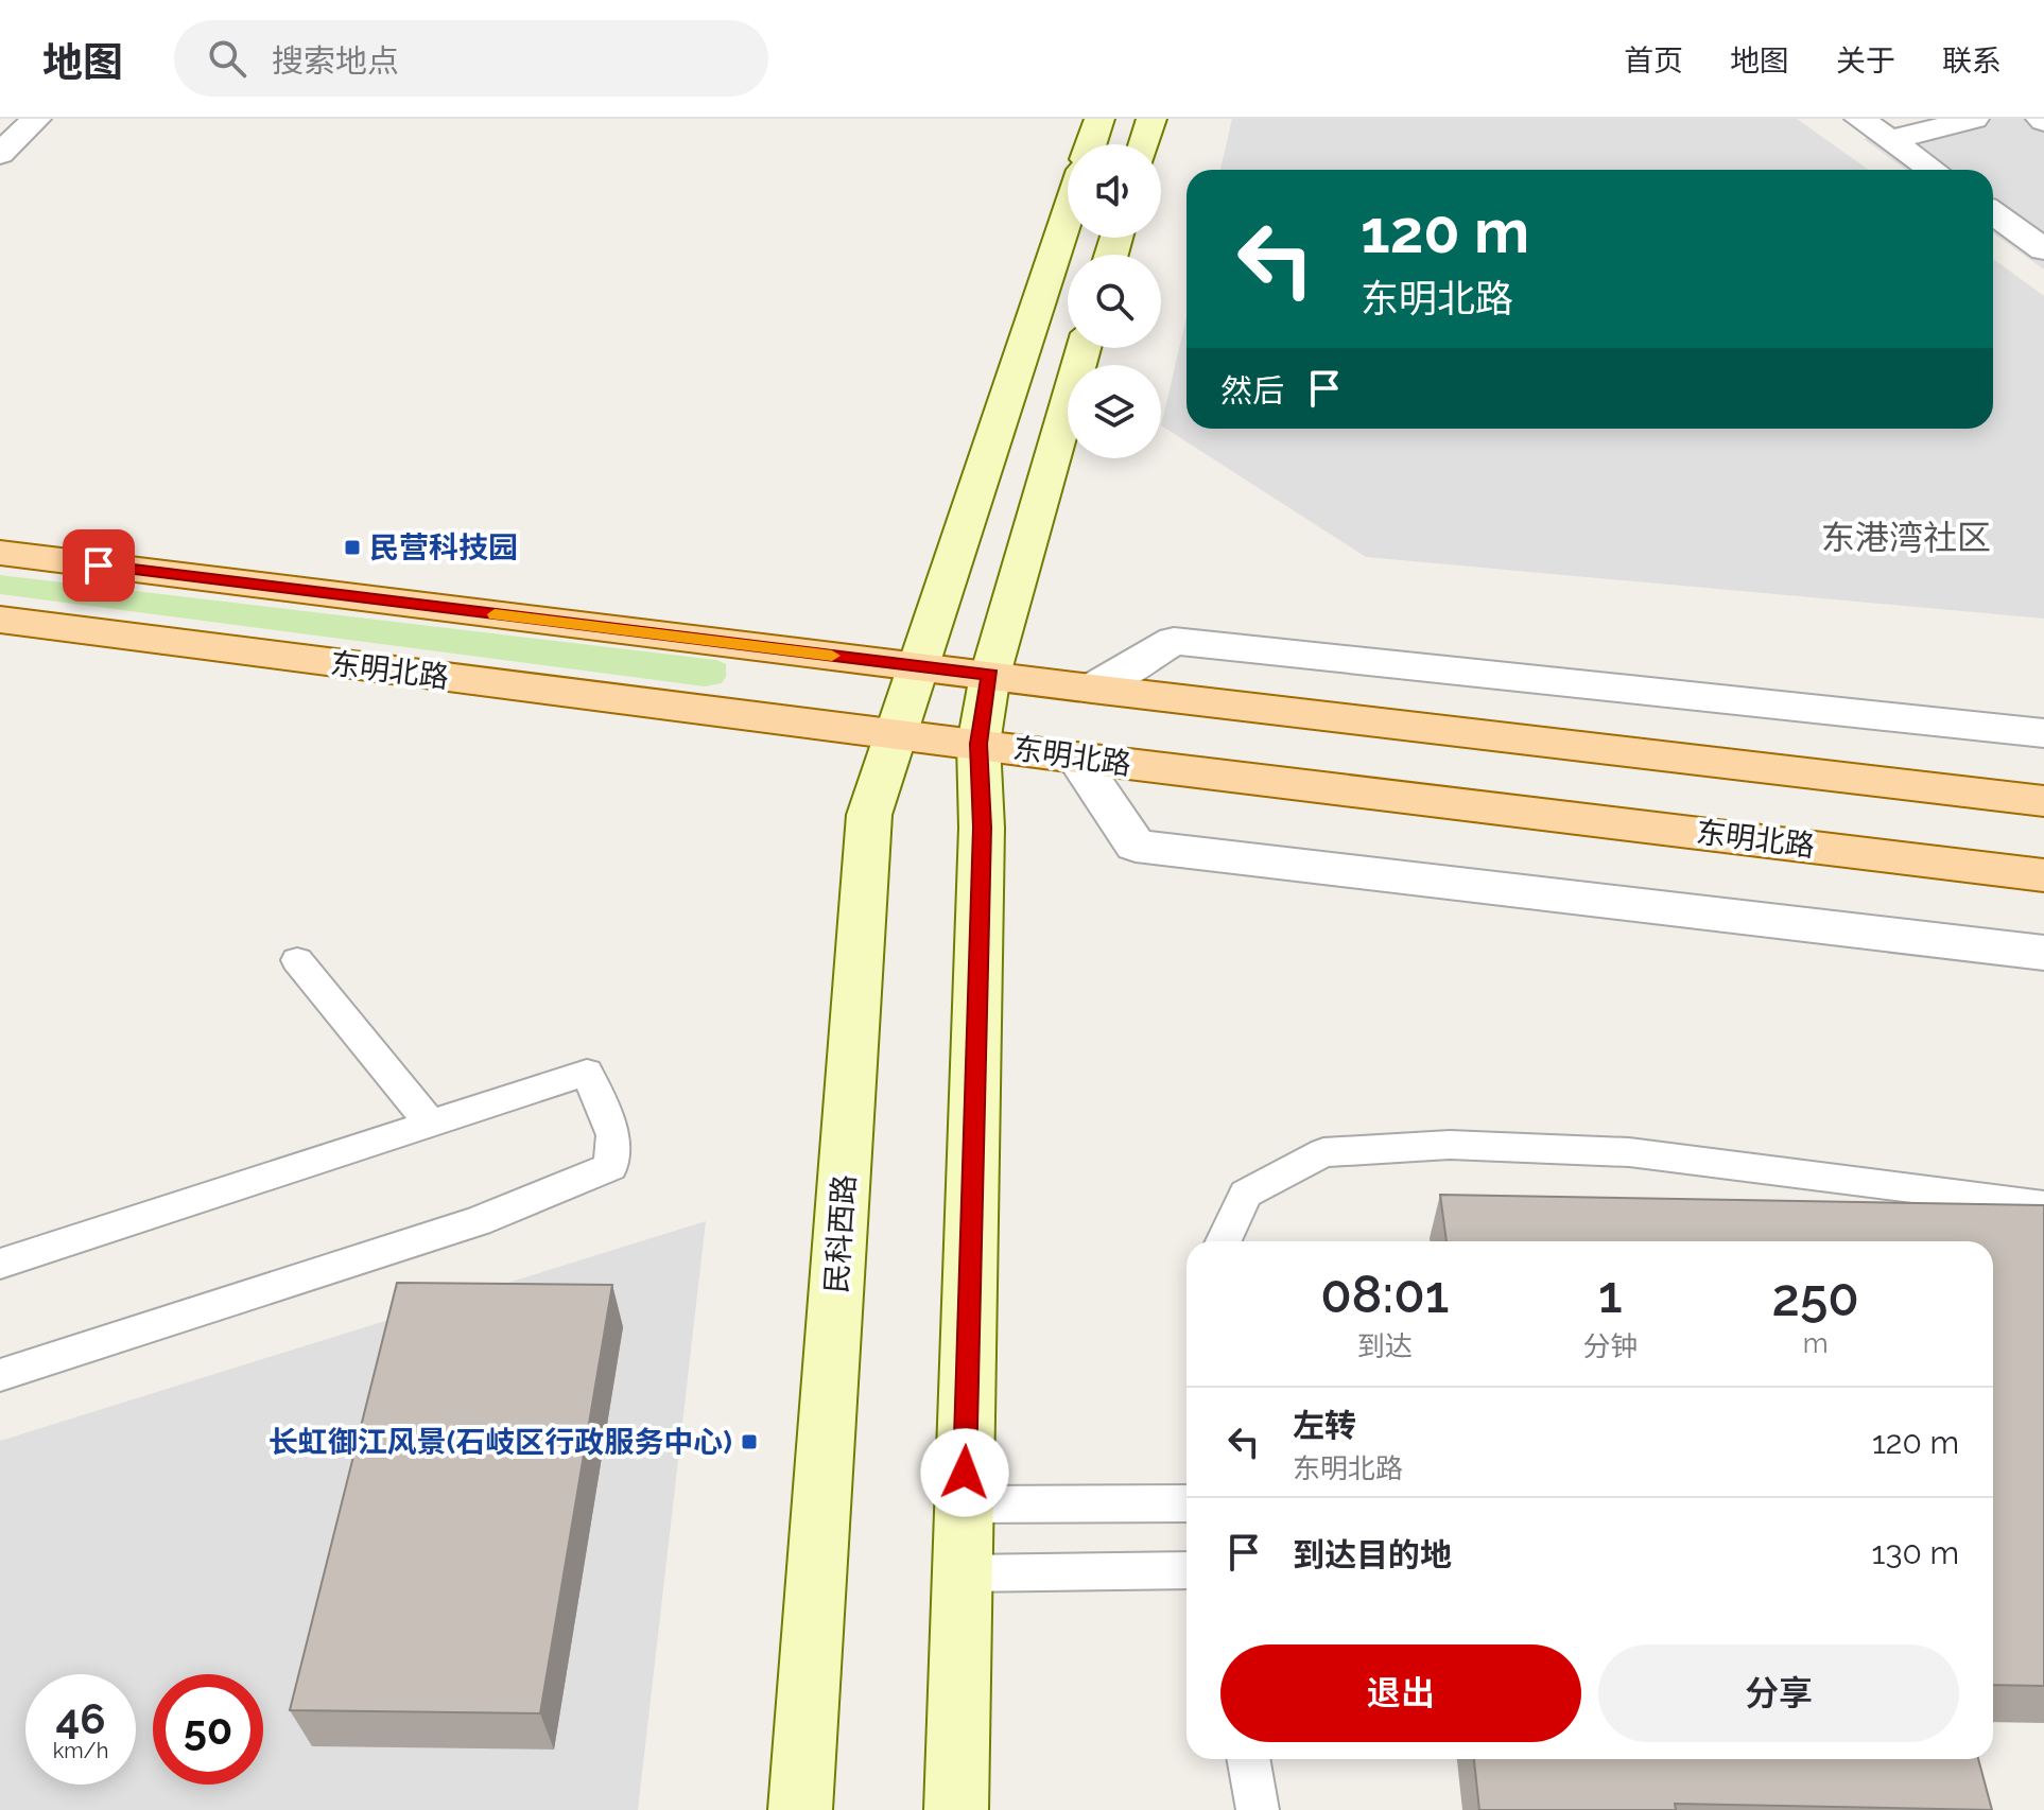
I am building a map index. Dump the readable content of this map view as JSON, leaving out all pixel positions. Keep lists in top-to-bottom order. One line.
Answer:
{"streets":{"main road":["东明北路","民科西路"]},"crossings":[["东明北路","民科西路"]],"districts":["东港湾社区"],"places":{"transit":["民营科技园","长虹御江风景(石岐区行政服务中心)"]},"page":{"header":"地图","search":"搜索地点","nav":["首页","地图","关于","联系"],"turn":["120 m","东明北路"],"then":"然后","eta":["08:01","到达","1","分钟","250","m"],"list":[{"name":"左转","note":"东明北路","value":"120 m"},{"name":"到达目的地","value":"130 m"}],"buttons":["退出","分享"],"speed":"46 km/h","limit":"50"}}
